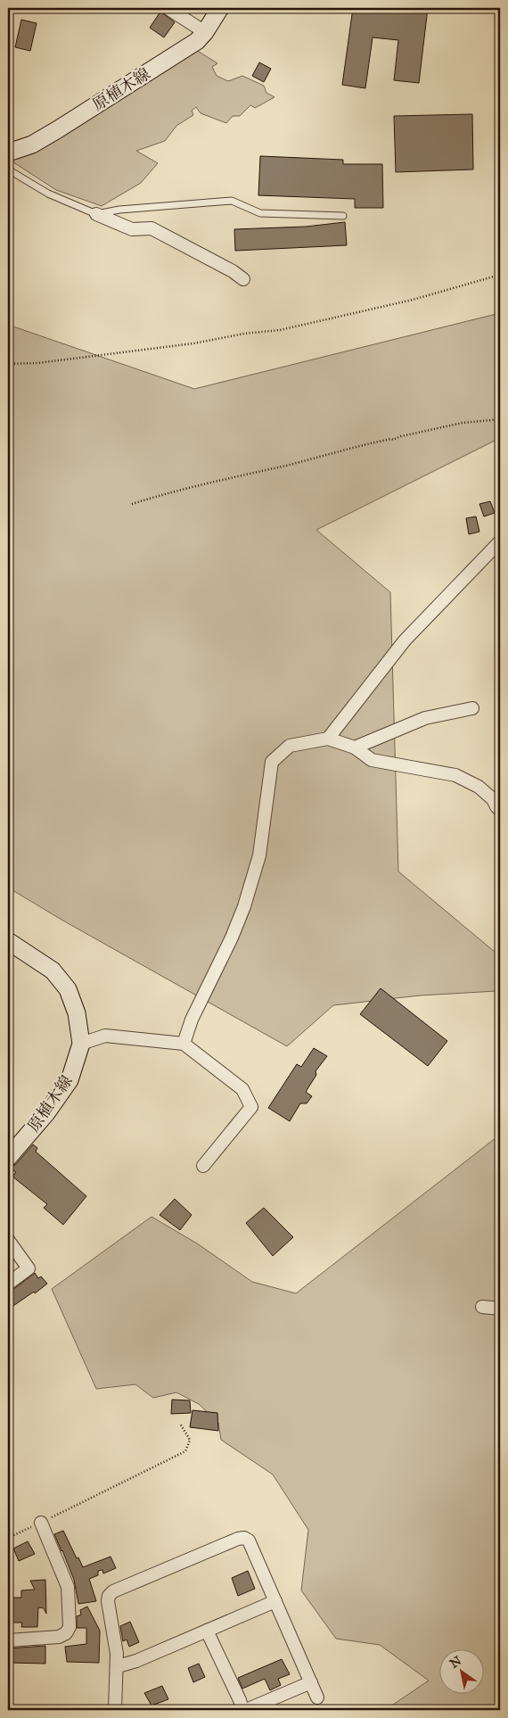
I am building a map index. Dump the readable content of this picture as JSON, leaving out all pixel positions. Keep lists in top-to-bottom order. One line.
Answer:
{"streets":{"main road":["原植木線"]},"north":"top left"}
